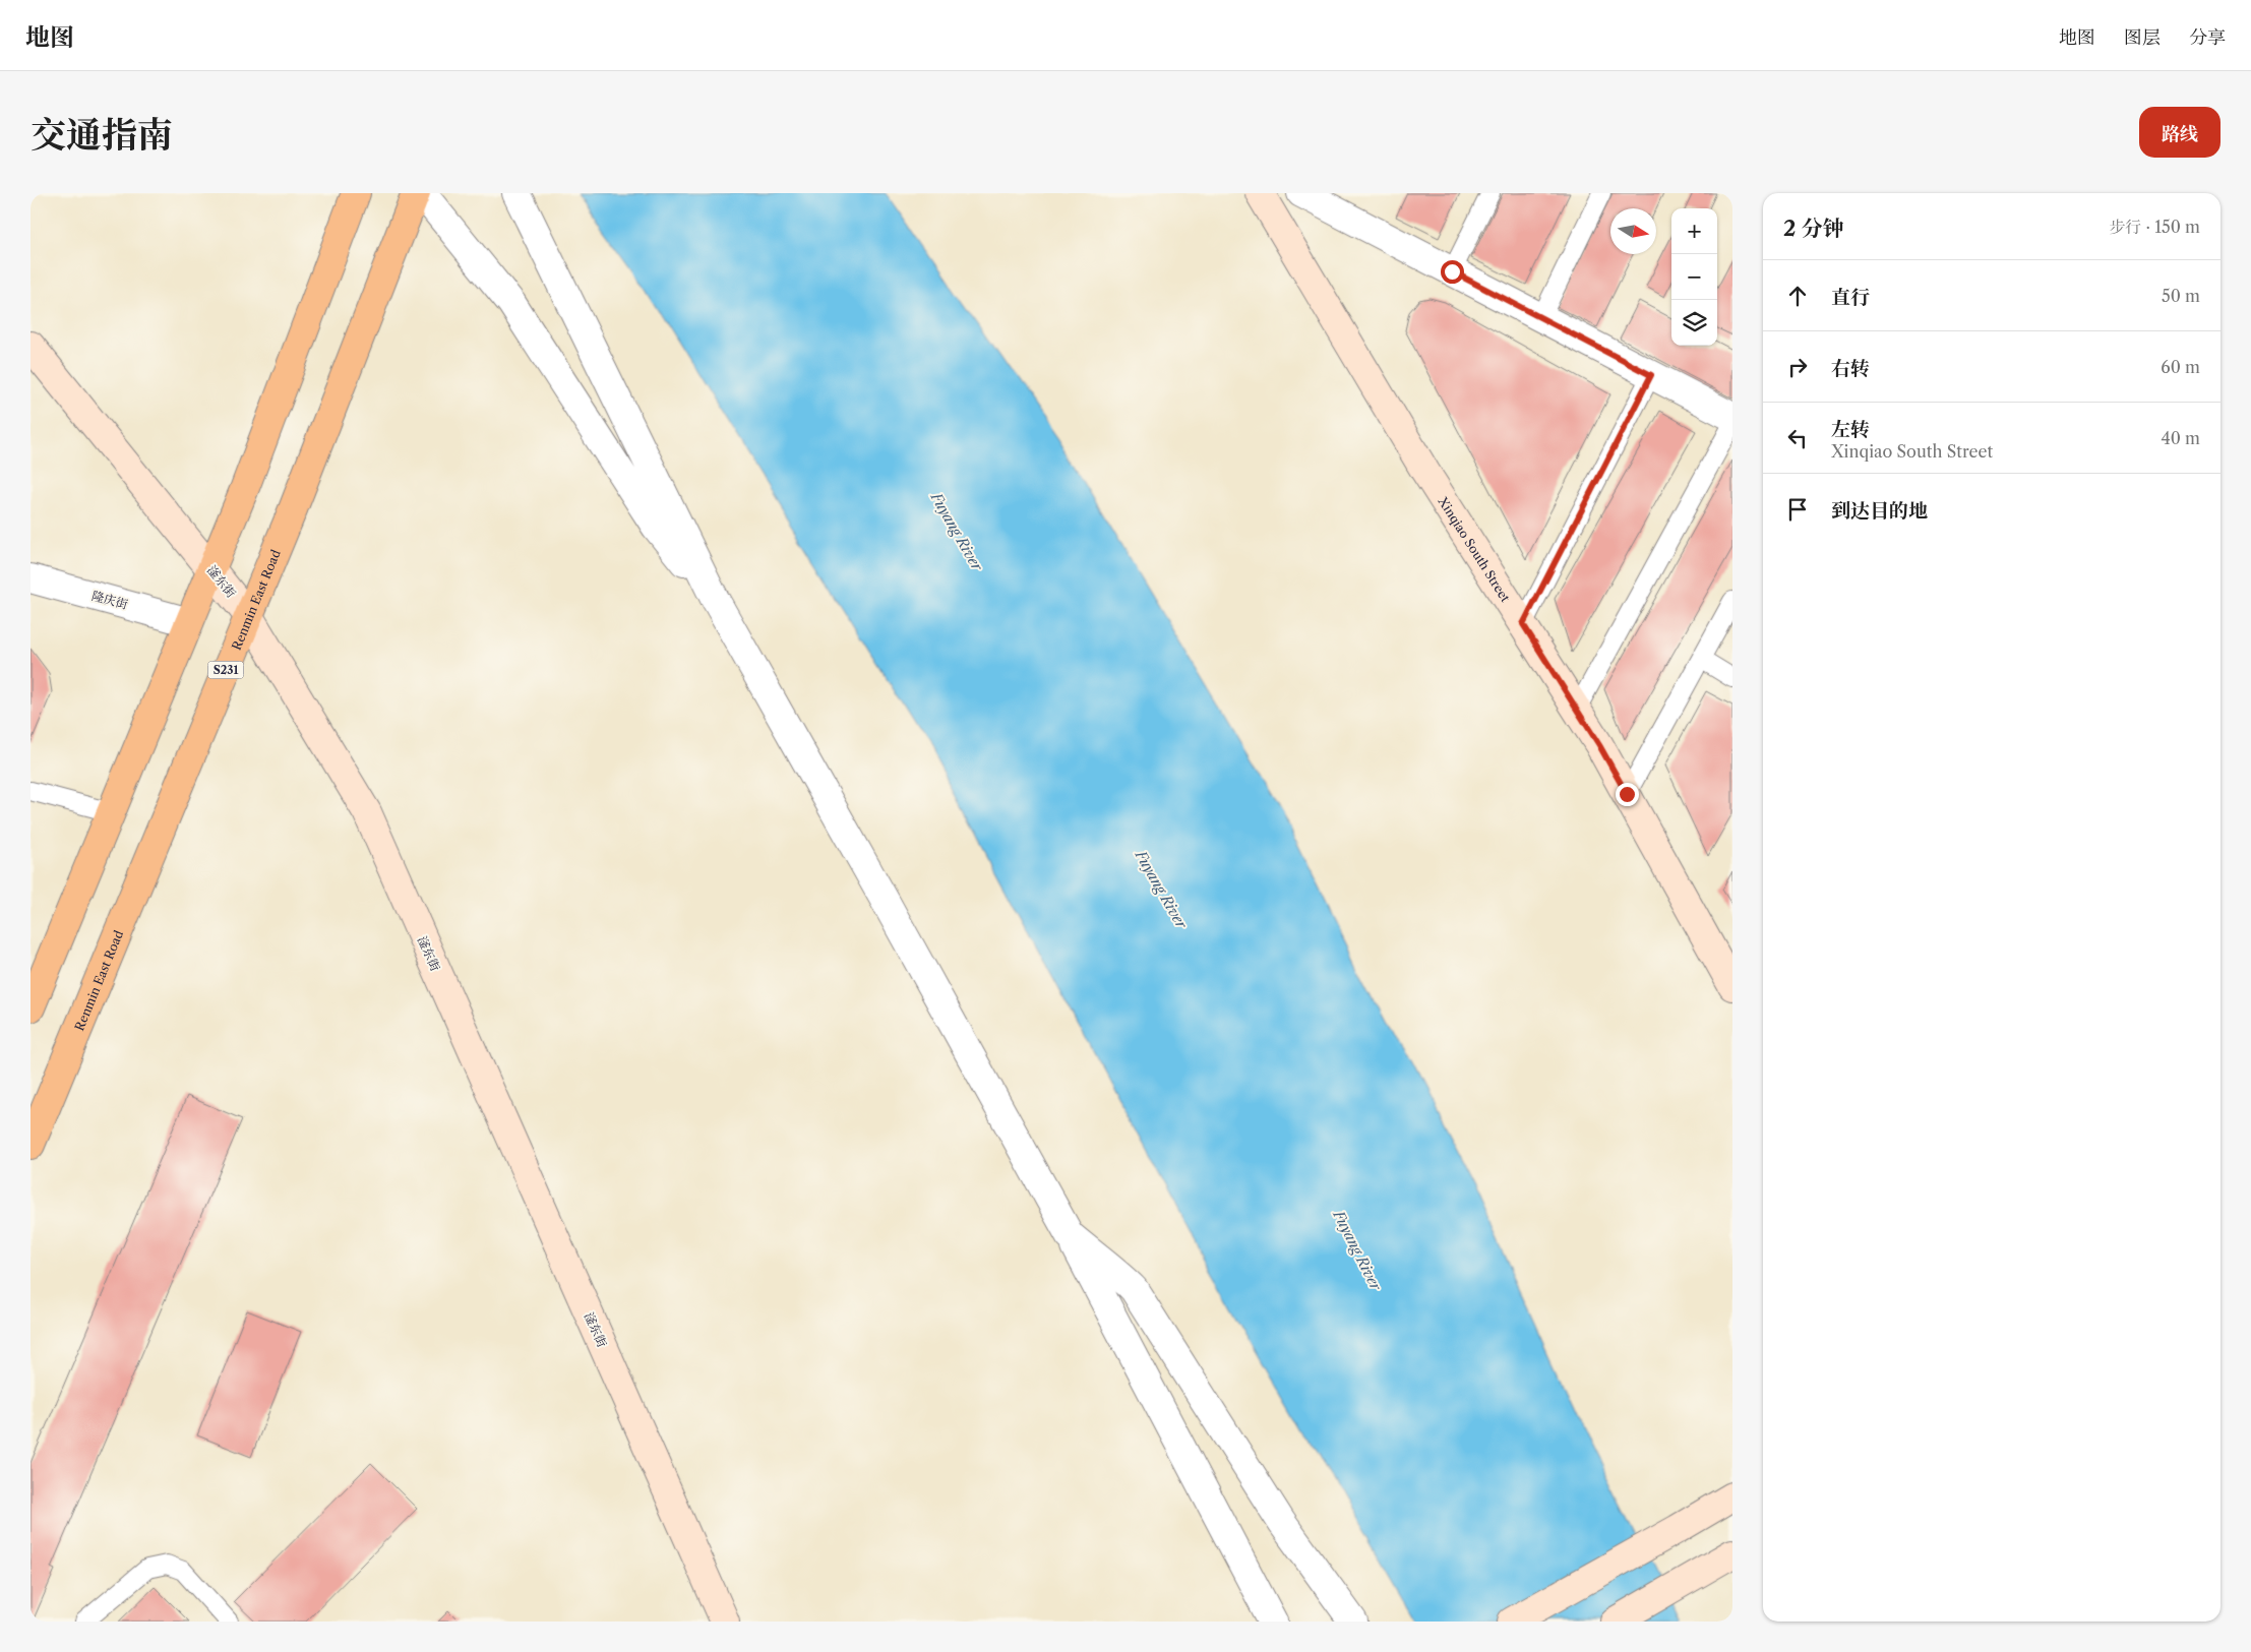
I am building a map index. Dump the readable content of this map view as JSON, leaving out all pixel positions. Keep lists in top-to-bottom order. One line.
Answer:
{"streets":{"main road":["Renmin East Road","S231"],"street":["Xinqiao South Street","滏东街","隆庆街"]},"crossings":[["滏东街","Renmin East Road"]],"water":["Fuyang River"],"north":"right","page":{"header":"地图","nav":["地图","图层","分享"],"title":"交通指南","buttons":"路线","heading":["2 分钟","步行 · 150 m"],"map_buttons":["+","−"],"list":[["直行","50 m"],["右转","60 m"],["左转","Xinqiao South Street","40 m"],"到达目的地"]}}
